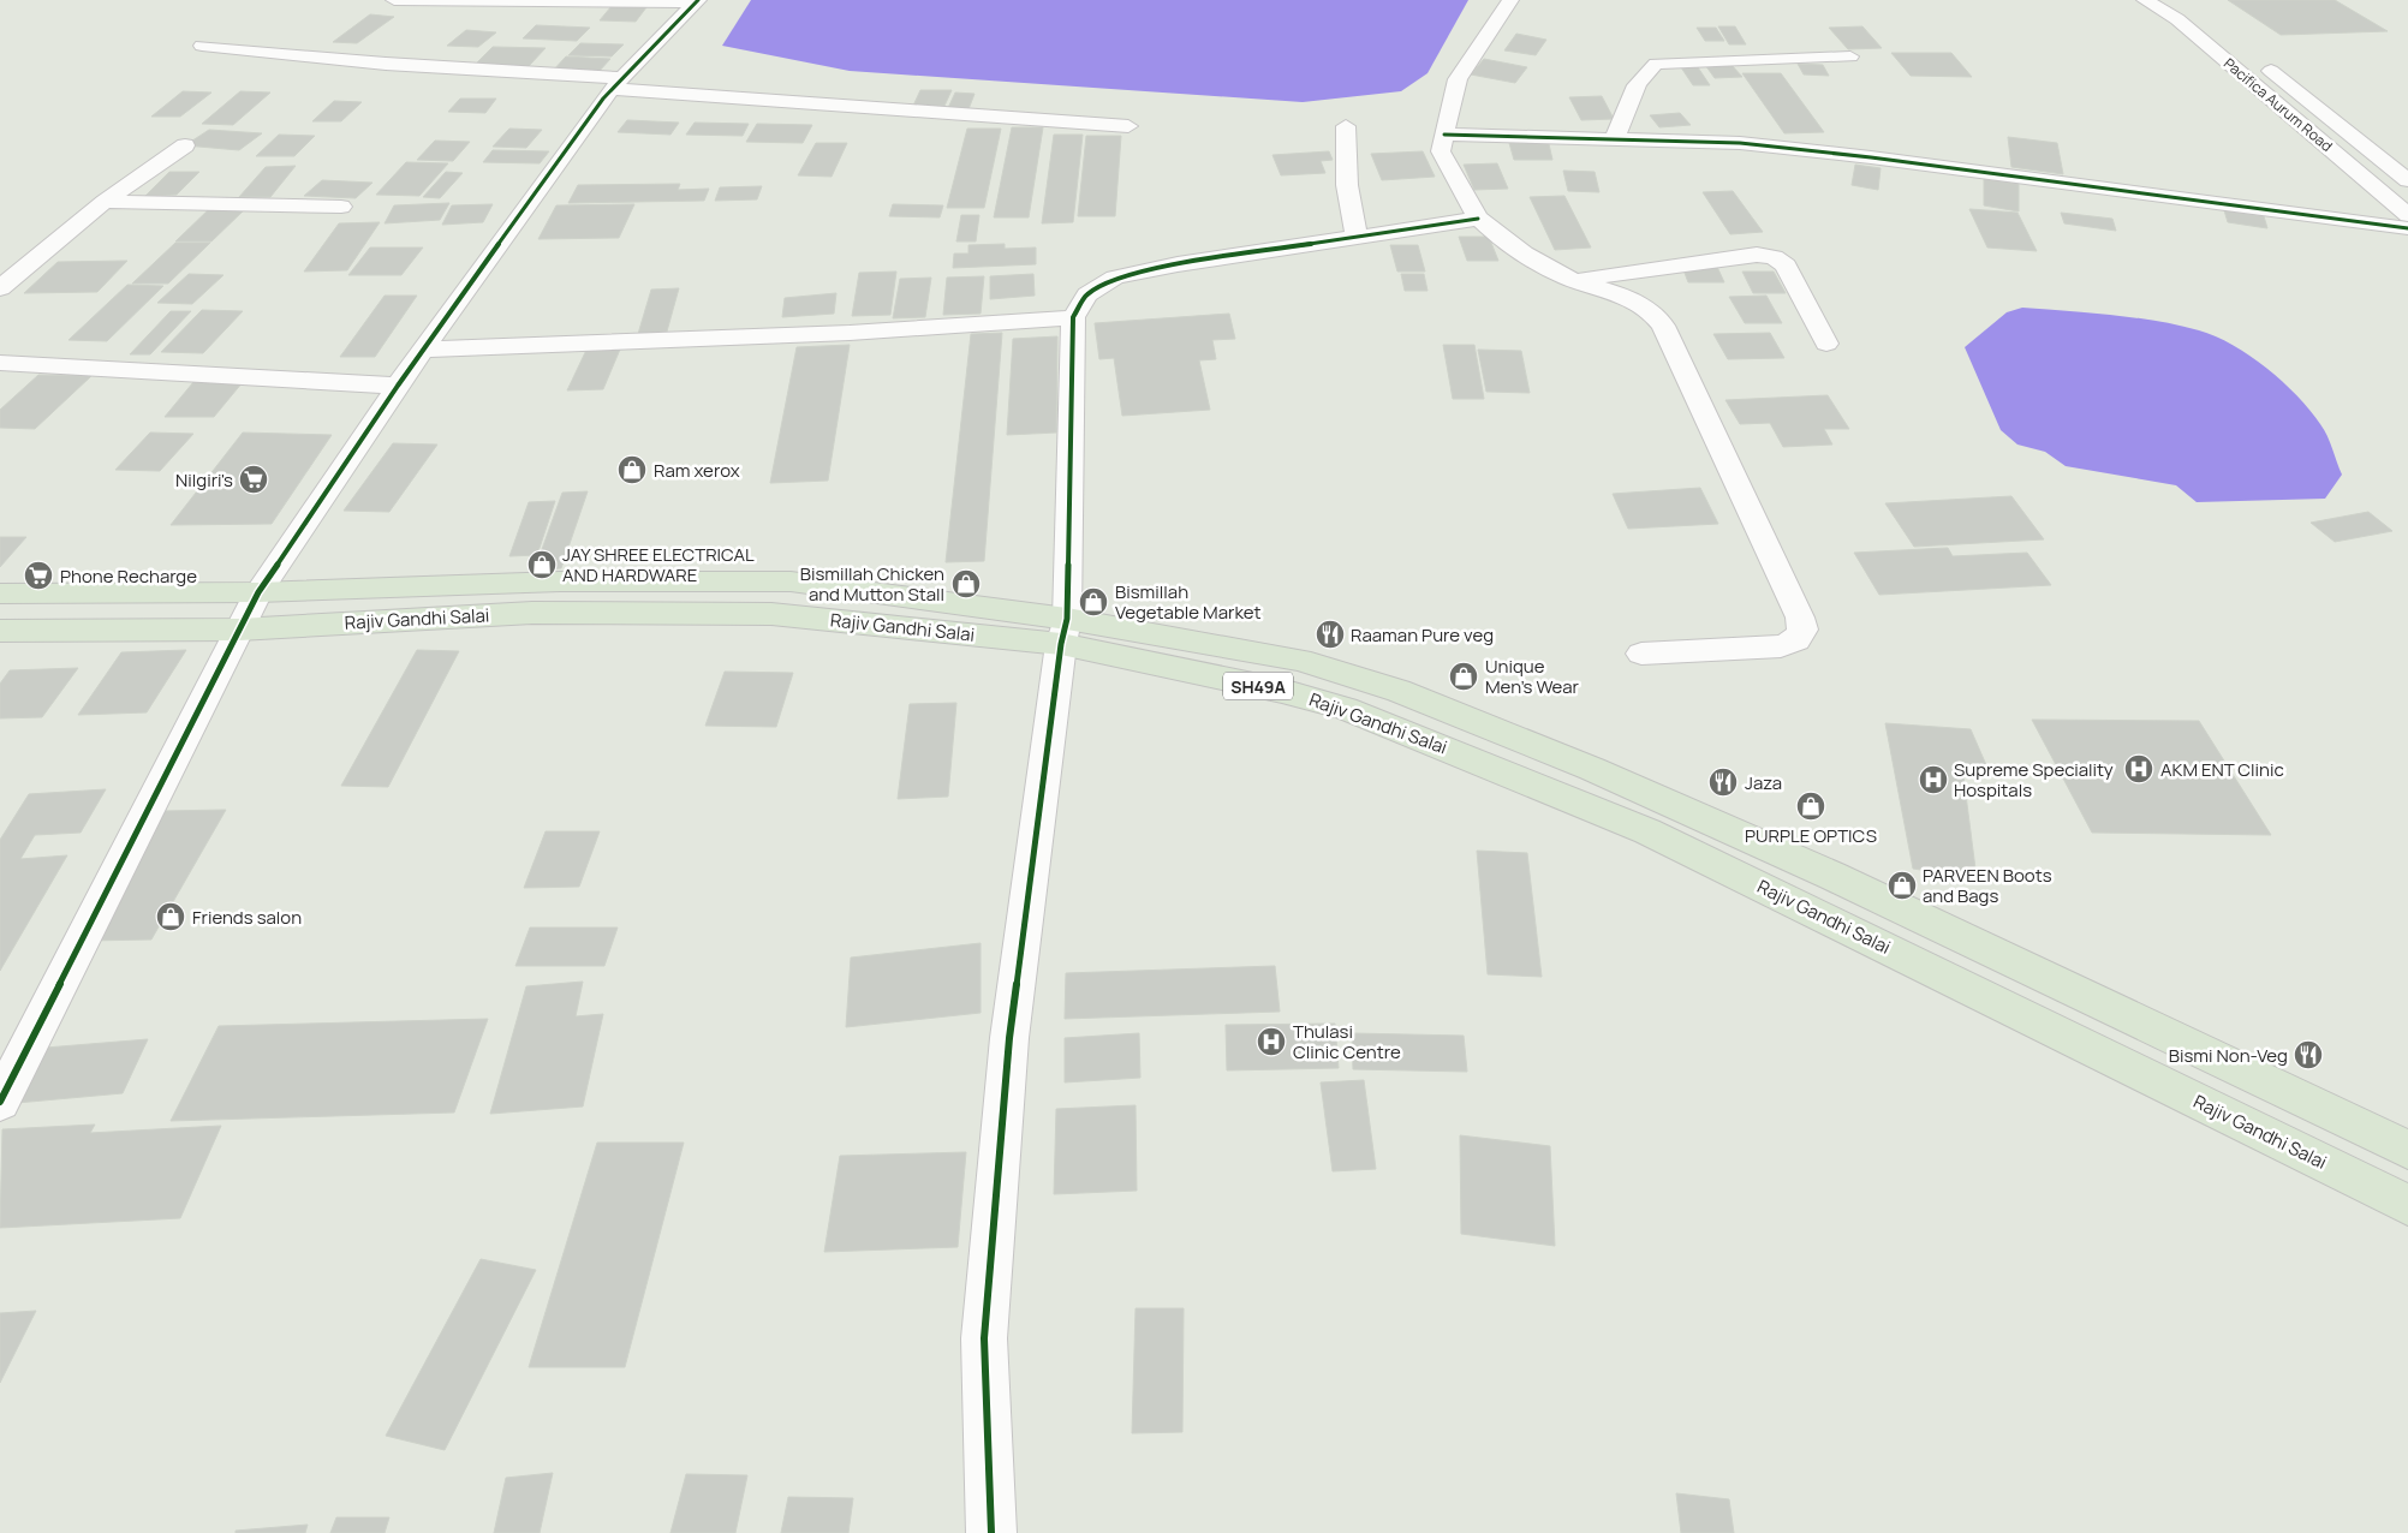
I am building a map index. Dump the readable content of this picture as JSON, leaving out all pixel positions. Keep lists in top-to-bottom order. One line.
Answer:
{"streets":{"main road":["Rajiv Gandhi Salai","SH49A"],"street":["Pacifica Aurum Road"]},"places":{"shop":["Ram xerox","JAY SHREE ELECTRICAL AND HARDWARE","Bismillah Chicken and Mutton Stall","Bismillah Vegetable Market","Unique Men's Wear","PURPLE OPTICS","PARVEEN Boots and Bags","Friends salon"],"supermarket":["Nilgiri's","Phone Recharge"],"restaurant":["Raaman Pure veg","Jaza","Bismi Non-Veg"],"hospital":["AKM ENT Clinic","Supreme Speciality Hospitals","Thulasi Clinic Centre"]}}
